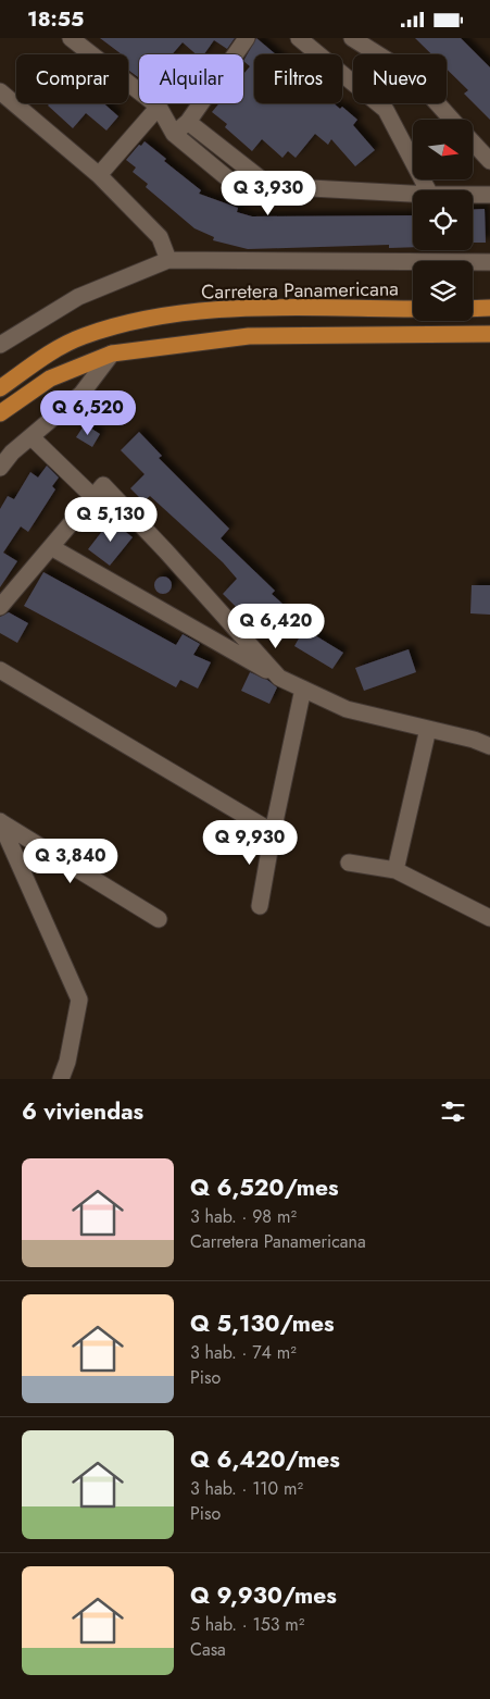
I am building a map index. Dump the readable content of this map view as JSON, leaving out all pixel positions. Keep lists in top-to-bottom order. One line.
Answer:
{"streets":{"highway":["Carretera Panamericana"]},"north":"right","page":{"status":"18:55","chip":["Comprar","Alquilar","Filtros","Nuevo"],"price":["Q 3,930","Q 6,520","Q 5,130","Q 6,420","Q 9,930","Q 3,840"],"heading":"6 viviendas","list":[{"name":"Q 6,520/mes","note":"3 hab. · 98 m² · Carretera Panamericana"},{"name":"Q 5,130/mes","note":"3 hab. · 74 m² · Piso"},{"name":"Q 6,420/mes","note":"3 hab. · 110 m² · Piso"},{"name":"Q 9,930/mes","note":"5 hab. · 153 m² · Casa"}]}}
